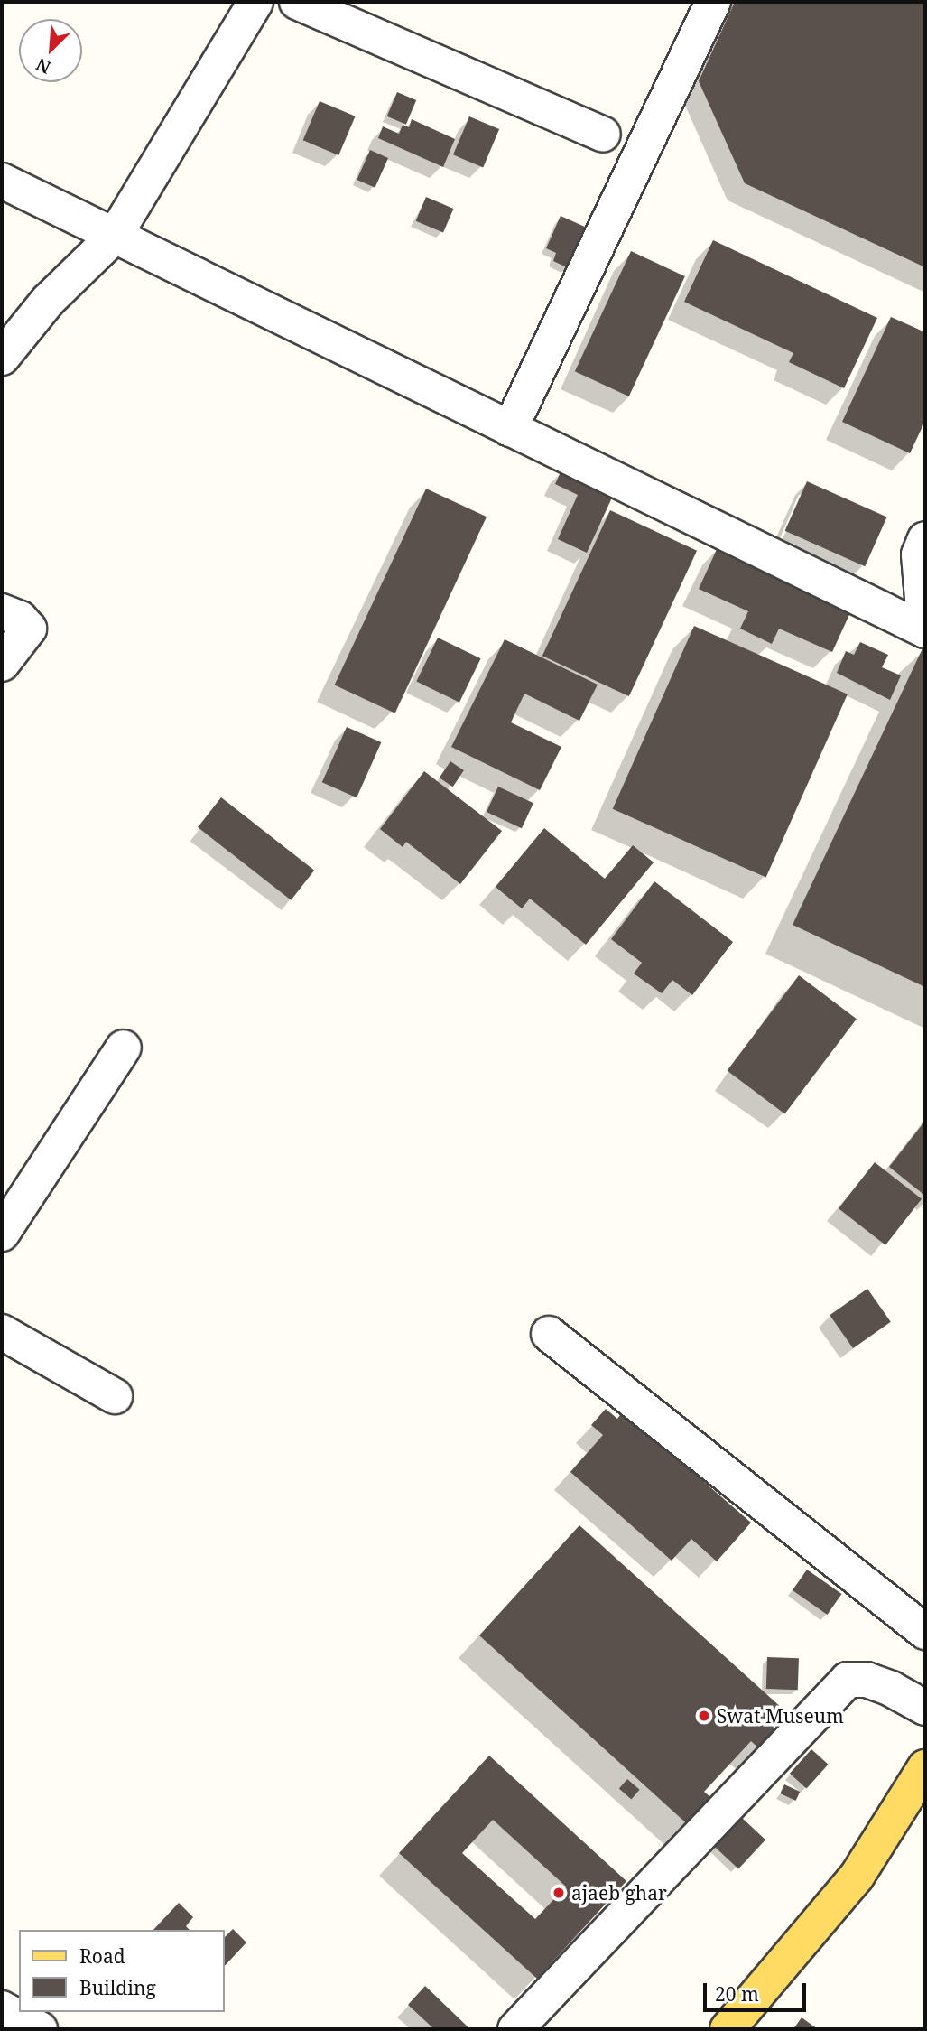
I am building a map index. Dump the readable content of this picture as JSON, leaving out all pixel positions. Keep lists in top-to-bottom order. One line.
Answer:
{"places":["Swat Museum","ajaeb ghar"],"legend":["Road","Building"],"scale_bar":"20 m","north":"bottom left"}
